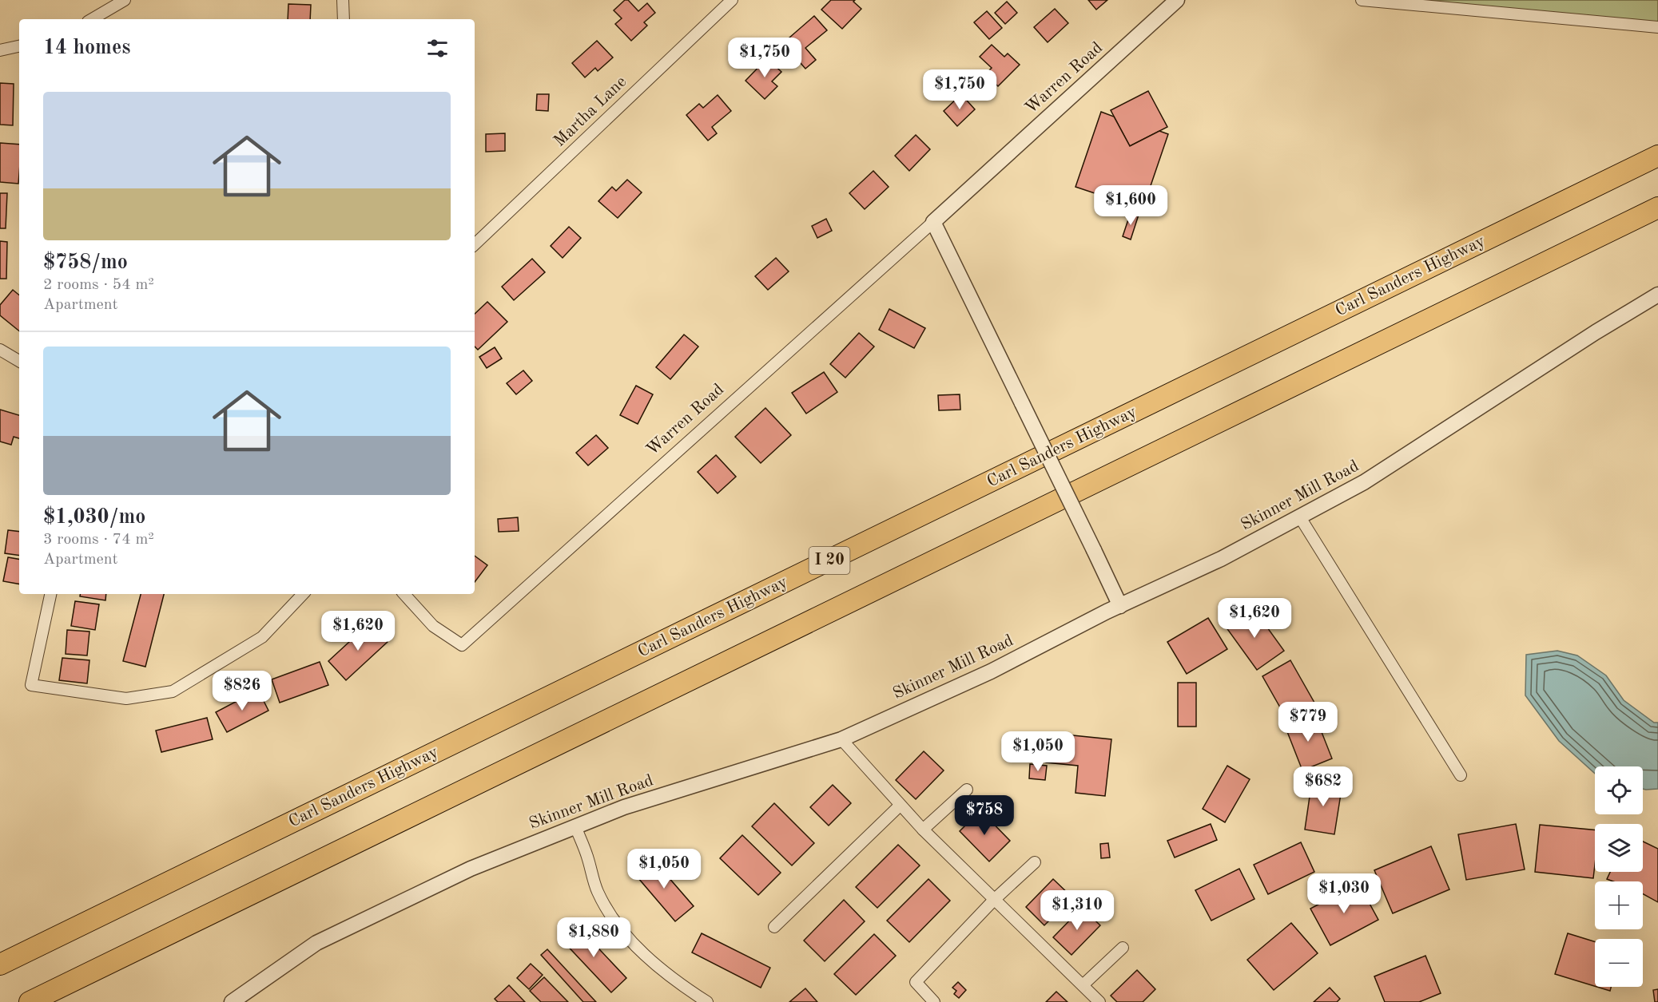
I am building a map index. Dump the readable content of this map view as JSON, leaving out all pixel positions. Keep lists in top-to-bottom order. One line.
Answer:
{"streets":{"highway":["Carl Sanders Highway","I 20"],"street":["Warren Road","Martha Lane","Skinner Mill Road"]},"page":{"heading":"14 homes","price":["$1,750","$1,750","$1,600","$1,620","$1,620","$826","$779","$1,050","$682","$758","$1,050","$1,030","$1,310","$1,880"],"list":[{"name":"$758/mo","note":"2 rooms · 54 m² · Apartment"},{"name":"$1,030/mo","note":"3 rooms · 74 m² · Apartment"}],"map_buttons":["+","−"]}}
